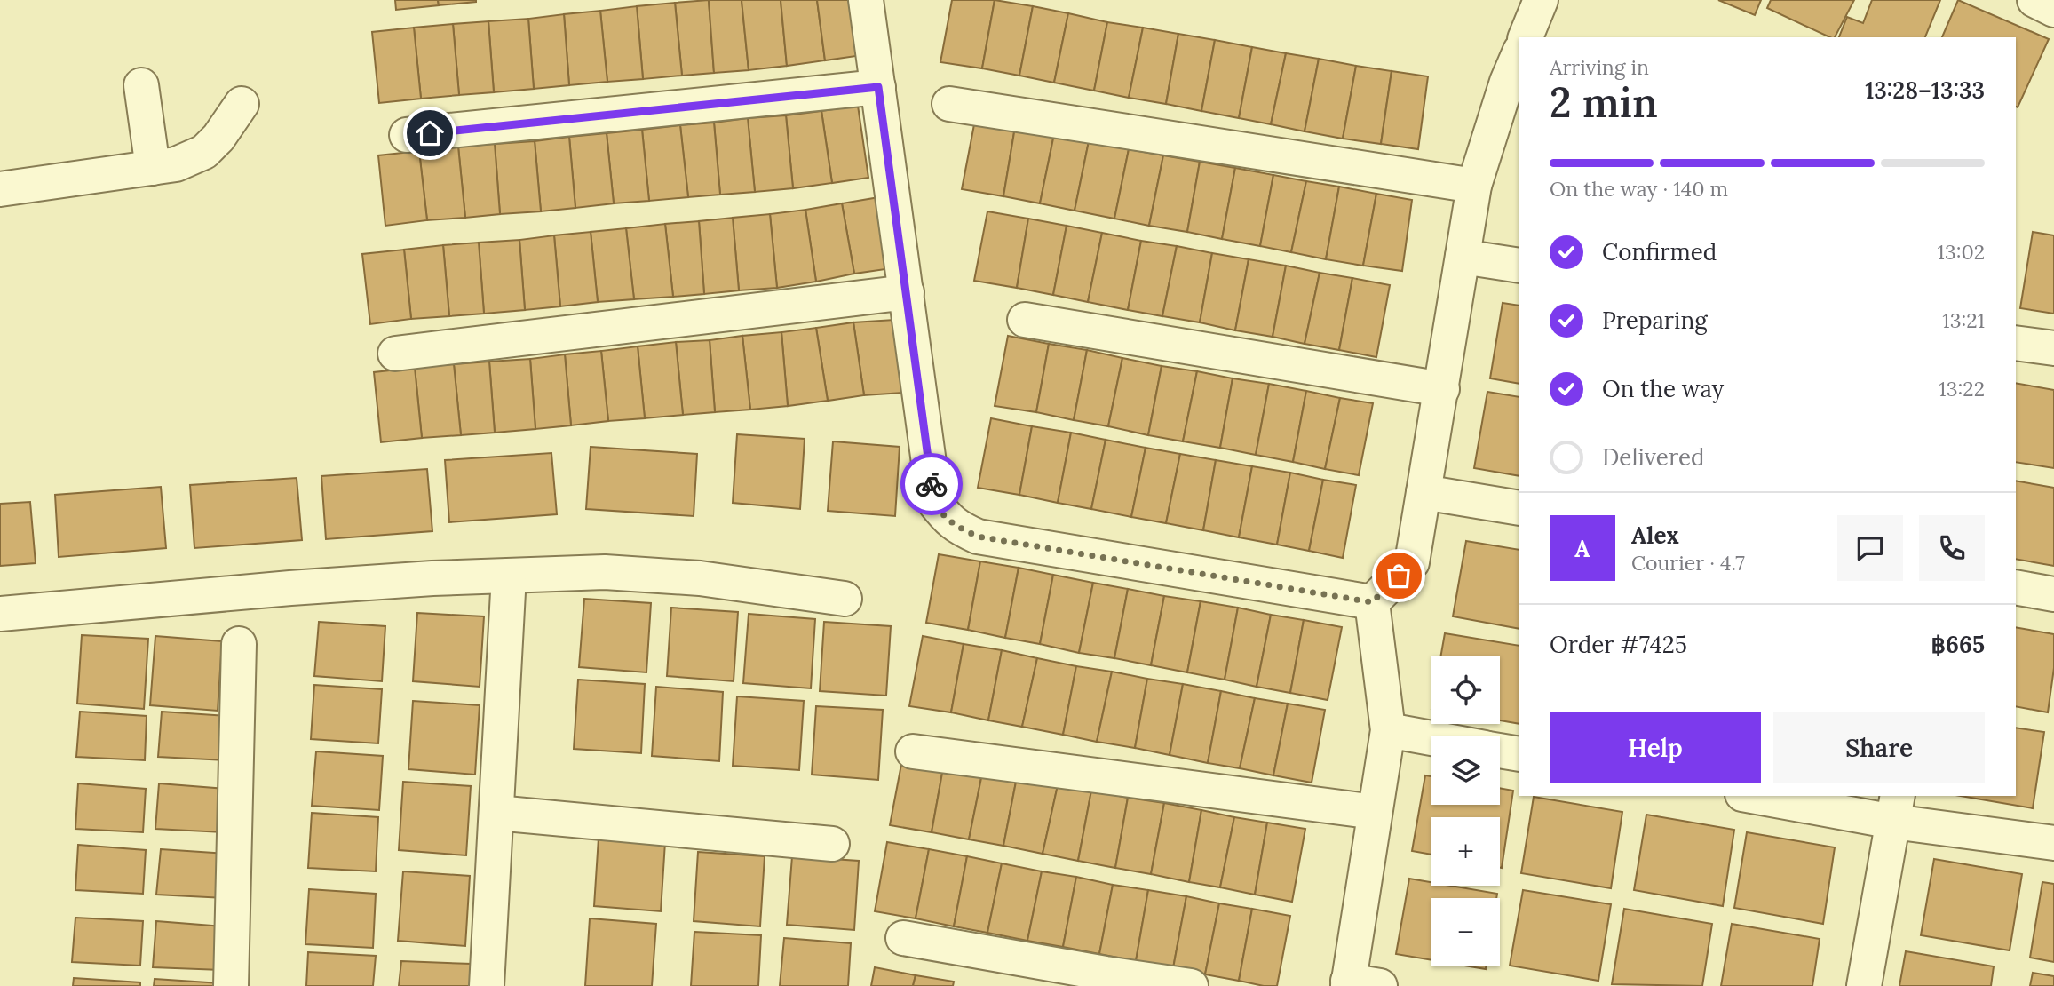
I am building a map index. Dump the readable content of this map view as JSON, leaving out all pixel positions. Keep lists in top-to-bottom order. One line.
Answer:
{"page":{"heading":["2 min","Arriving in","13:28–13:33"],"panel":["Alex","Courier · 4.7","Order #7425","฿665"],"bar":"On the way · 140 m","list":[["Confirmed","13:02"],["Preparing","13:21"],["On the way","13:22"],"Delivered"],"round":"A","map_buttons":["+","−"],"buttons":["Help","Share"]}}
